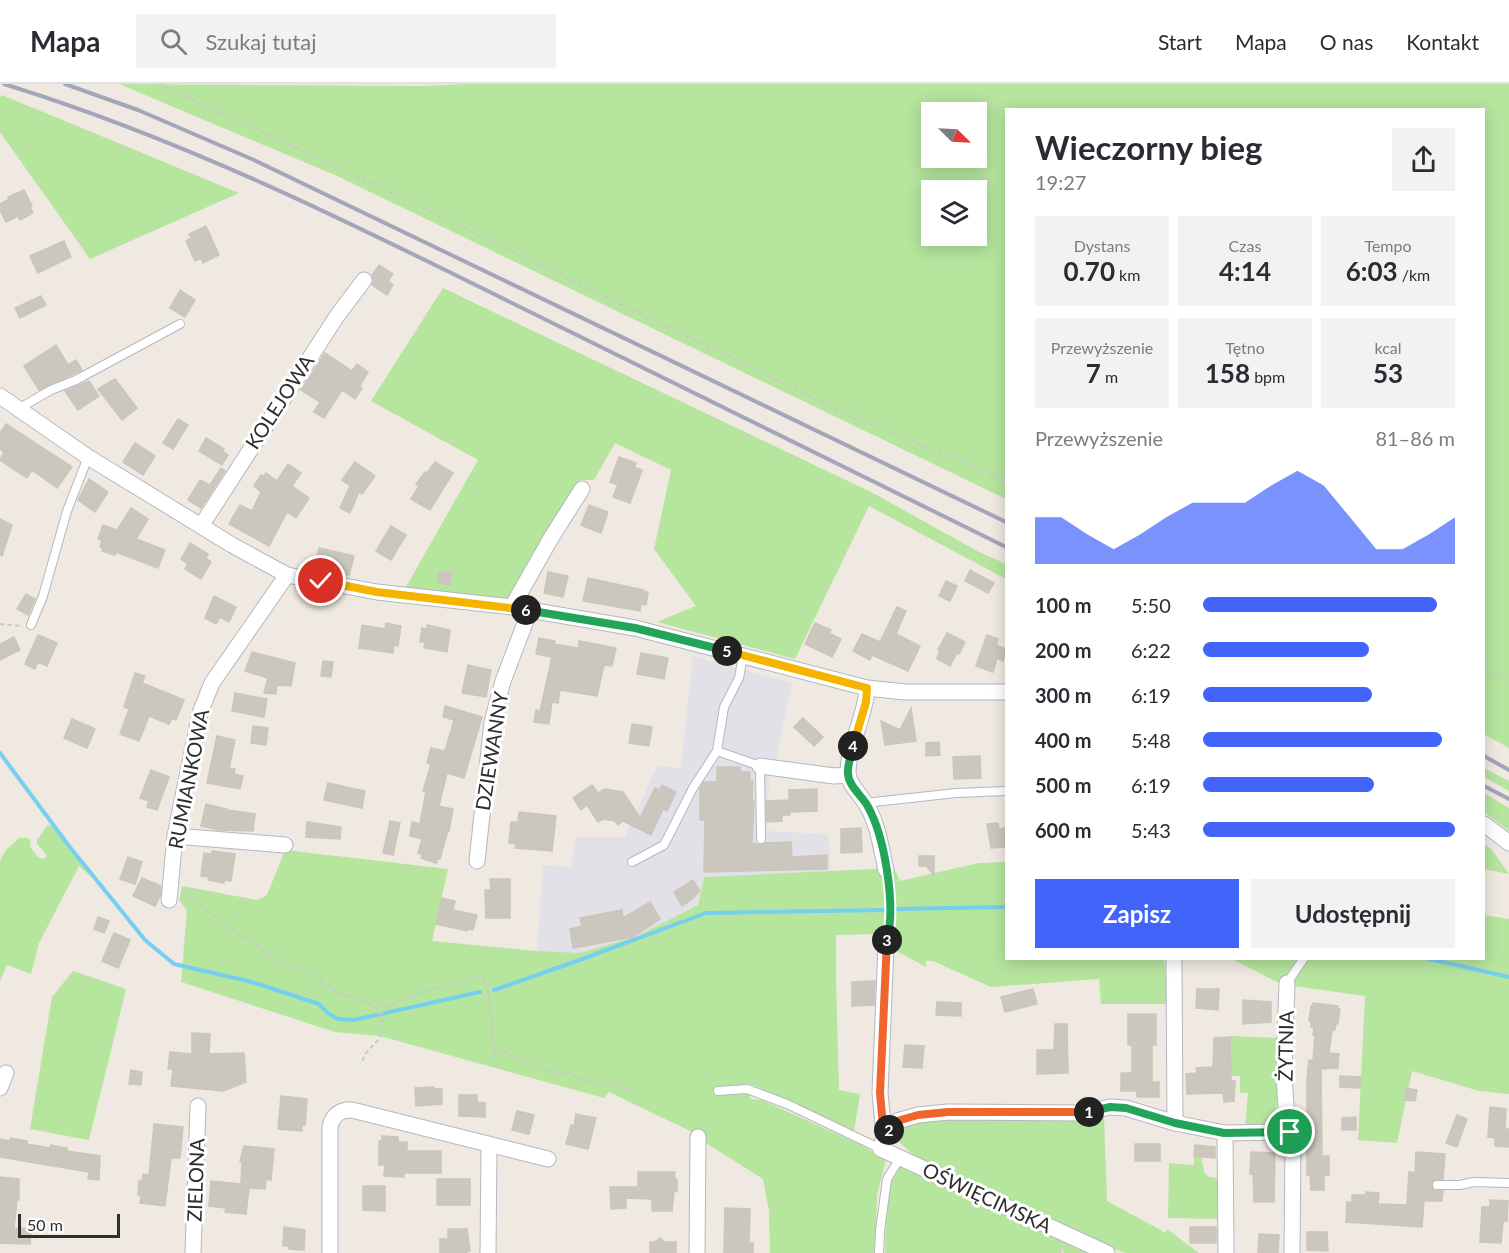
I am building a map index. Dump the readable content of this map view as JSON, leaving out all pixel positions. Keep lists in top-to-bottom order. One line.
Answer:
{"streets":{"street":["KOLEJOWA","DZIEWANNY","RUMIANKOWA","ŻYTNIA","ZIELONA","OŚWIĘCIMSKA"]},"scale_bar":"50 m","north":"bottom right","page":{"header":"Mapa","search":"Szukaj tutaj","nav":["Start","Mapa","O nas","Kontakt"],"heading":["Wieczorny bieg","19:27"],"stats":[["Dystans","0.70 km"],["Czas","4:14"],["Tempo","6:03 /km"],["Przewyższenie","7 m"],["Tętno","158 bpm"],["kcal","53"]],"chart":["Przewyższenie","81–86 m"],"list":[{"name":"100 m","note":"5:50"},{"name":"200 m","note":"6:22"},{"name":"300 m","note":"6:19"},{"name":"400 m","note":"5:48"},{"name":"500 m","note":"6:19"},{"name":"600 m","note":"5:43"}],"pins":["6","5","4","3","1","2"],"buttons":["Zapisz","Udostępnij"],"scale":"50 m"}}
